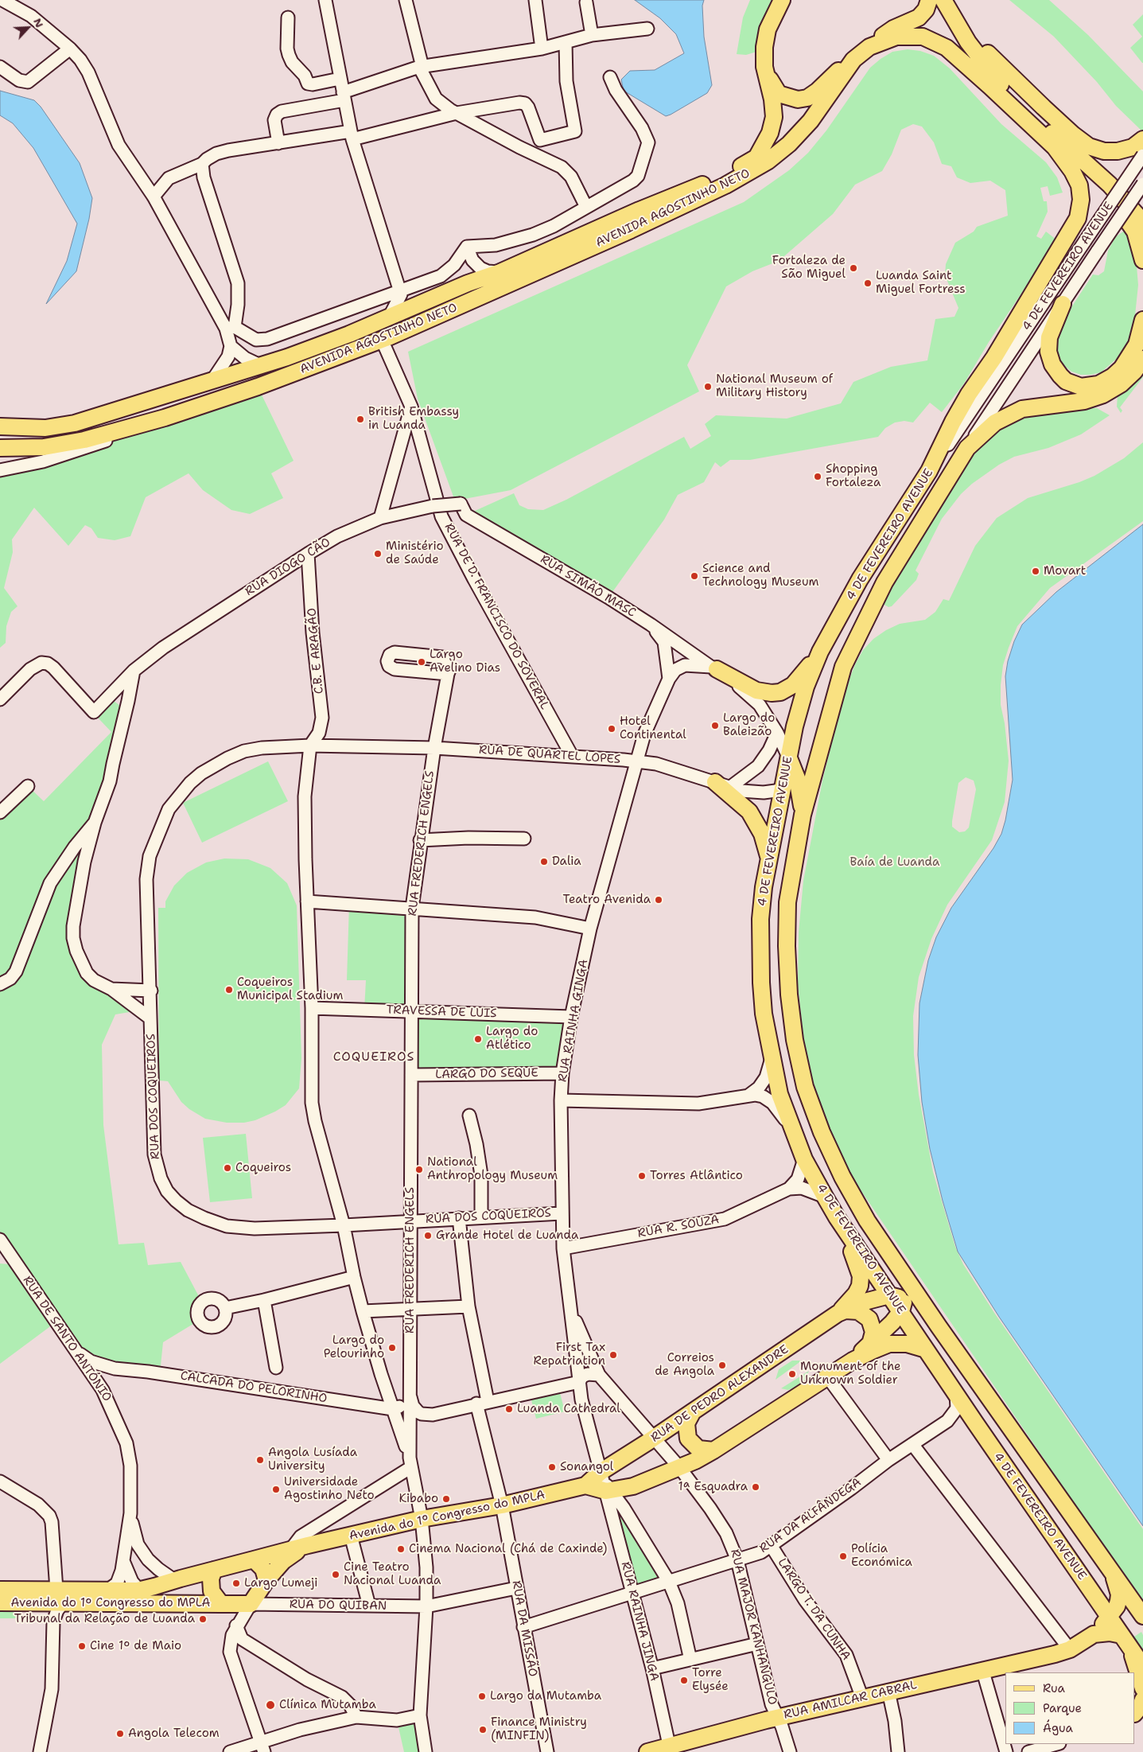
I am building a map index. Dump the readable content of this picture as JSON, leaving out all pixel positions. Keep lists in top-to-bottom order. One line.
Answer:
{"streets":{"main road":["AVENIDA AGOSTINHO NETO","4 DE FEVEREIRO AVENUE","RUA DE PEDRO ALEXANDRE","Avenida do 1º Congresso do MPLA","RUA AMILCAR CABRAL"],"street":["RUA DIOGO CÃO","RUA SIMÃO MASC","RUA DE D. FRANCISCO DO SOVERAL","C.B. E ARAGÃO","RUA DE QUARTEL LOPES","RUA FREDERICH ENGELS","TRAVESSA DE LUIS","RUA RAINHA GINGA","LARGO DO SEQUE","RUA DOS COQUEIROS","RUA R. SOUZA","RUA DE SANTO ANTÓNIO","CALCADA DO PELORINHO","RUA DA ALFÂNDEGA","RUA DO QUIBAN","LARGO T. DA CUNHA","RUA RAINHA JINGA","RUA MAJOR KANHANGULO","RUA DA MISSÃO"]},"crossings":[["AVENIDA AGOSTINHO NETO","4 DE FEVEREIRO AVENUE"],["AVENIDA AGOSTINHO NETO","RUA DE D. FRANCISCO DO SOVERAL"],["4 DE FEVEREIRO AVENUE","RUA DE QUARTEL LOPES"],["RUA DIOGO CÃO","RUA SIMÃO MASC"],["RUA DIOGO CÃO","C.B. E ARAGÃO"],["RUA SIMÃO MASC","RUA DE QUARTEL LOPES"],["RUA SIMÃO MASC","RUA RAINHA GINGA"],["RUA DE D. FRANCISCO DO SOVERAL","RUA DE QUARTEL LOPES"],["C.B. E ARAGÃO","RUA DE QUARTEL LOPES"],["C.B. E ARAGÃO","RUA DOS COQUEIROS"],["RUA DE QUARTEL LOPES","RUA FREDERICH ENGELS"],["RUA DE QUARTEL LOPES","RUA RAINHA GINGA"],["RUA DE QUARTEL LOPES","RUA DOS COQUEIROS"],["RUA FREDERICH ENGELS","TRAVESSA DE LUIS"],["RUA FREDERICH ENGELS","LARGO DO SEQUE"],["RUA FREDERICH ENGELS","RUA DOS COQUEIROS"],["RUA FREDERICH ENGELS","Avenida do 1º Congresso do MPLA"],["RUA FREDERICH ENGELS","RUA DO QUIBAN"],["TRAVESSA DE LUIS","RUA RAINHA GINGA"],["RUA RAINHA GINGA","LARGO DO SEQUE"],["RUA RAINHA GINGA","RUA DOS COQUEIROS"],["RUA RAINHA GINGA","RUA R. SOUZA"],["RUA RAINHA GINGA","RUA DE PEDRO ALEXANDRE"],["RUA RAINHA GINGA","Avenida do 1º Congresso do MPLA"],["RUA RAINHA GINGA","RUA RAINHA JINGA"],["RUA RAINHA GINGA","RUA MAJOR KANHANGULO"],["RUA DOS COQUEIROS","RUA DA MISSÃO"],["RUA DE SANTO ANTÓNIO","CALCADA DO PELORINHO"],["RUA DE SANTO ANTÓNIO","Avenida do 1º Congresso do MPLA"],["RUA DE PEDRO ALEXANDRE","Avenida do 1º Congresso do MPLA"],["RUA DE PEDRO ALEXANDRE","RUA RAINHA JINGA"],["RUA DE PEDRO ALEXANDRE","RUA MAJOR KANHANGULO"],["Avenida do 1º Congresso do MPLA","RUA DO QUIBAN"],["Avenida do 1º Congresso do MPLA","RUA RAINHA JINGA"],["Avenida do 1º Congresso do MPLA","RUA DA MISSÃO"],["RUA DA ALFÂNDEGA","LARGO T. DA CUNHA"],["RUA DA ALFÂNDEGA","RUA RAINHA JINGA"],["RUA DA ALFÂNDEGA","RUA MAJOR KANHANGULO"],["RUA DA ALFÂNDEGA","RUA DA MISSÃO"],["RUA DO QUIBAN","RUA DA MISSÃO"],["LARGO T. DA CUNHA","RUA AMILCAR CABRAL"],["RUA RAINHA JINGA","RUA AMILCAR CABRAL"],["RUA MAJOR KANHANGULO","RUA AMILCAR CABRAL"]],"districts":["COQUEIROS"],"parks":["Baía de Luanda"],"places":["Fortaleza de São Miguel","Luanda Saint Miguel Fortress","National Museum of Military History","British Embassy in Luanda","Shopping Fortaleza","Ministério de Saúde","Movart","Science and Technology Museum","Largo Avelino Dias","Largo do Baleizão","Hotel Continental","Dalia","Teatro Avenida","Coqueiros Municipal Stadium","Largo do Atlético","Coqueiros","National Anthropology Museum","Torres Atlântico","Grande Hotel de Luanda","Largo do Pelourinho","First Tax Repatriation","Correios de Angola","Monument of the Unknown Soldier","Luanda Cathedral","Angola Lusíada University","Sonangol","1ª Esquadra","Universidade Agostinho Neto","Kibabo","Cinema Nacional (Chá de Caxinde)","Polícia Económica","Cine Teatro Nacional Luanda","Largo Lumeji","Tribunal da Relação de Luanda","Cine 1º de Maio","Torre Elysée","Largo da Mutamba","Clínica Mutamba","Finance Ministry (MINFIN)","Angola Telecom"],"legend":["Rua","Parque","Água"],"north":"top right"}
